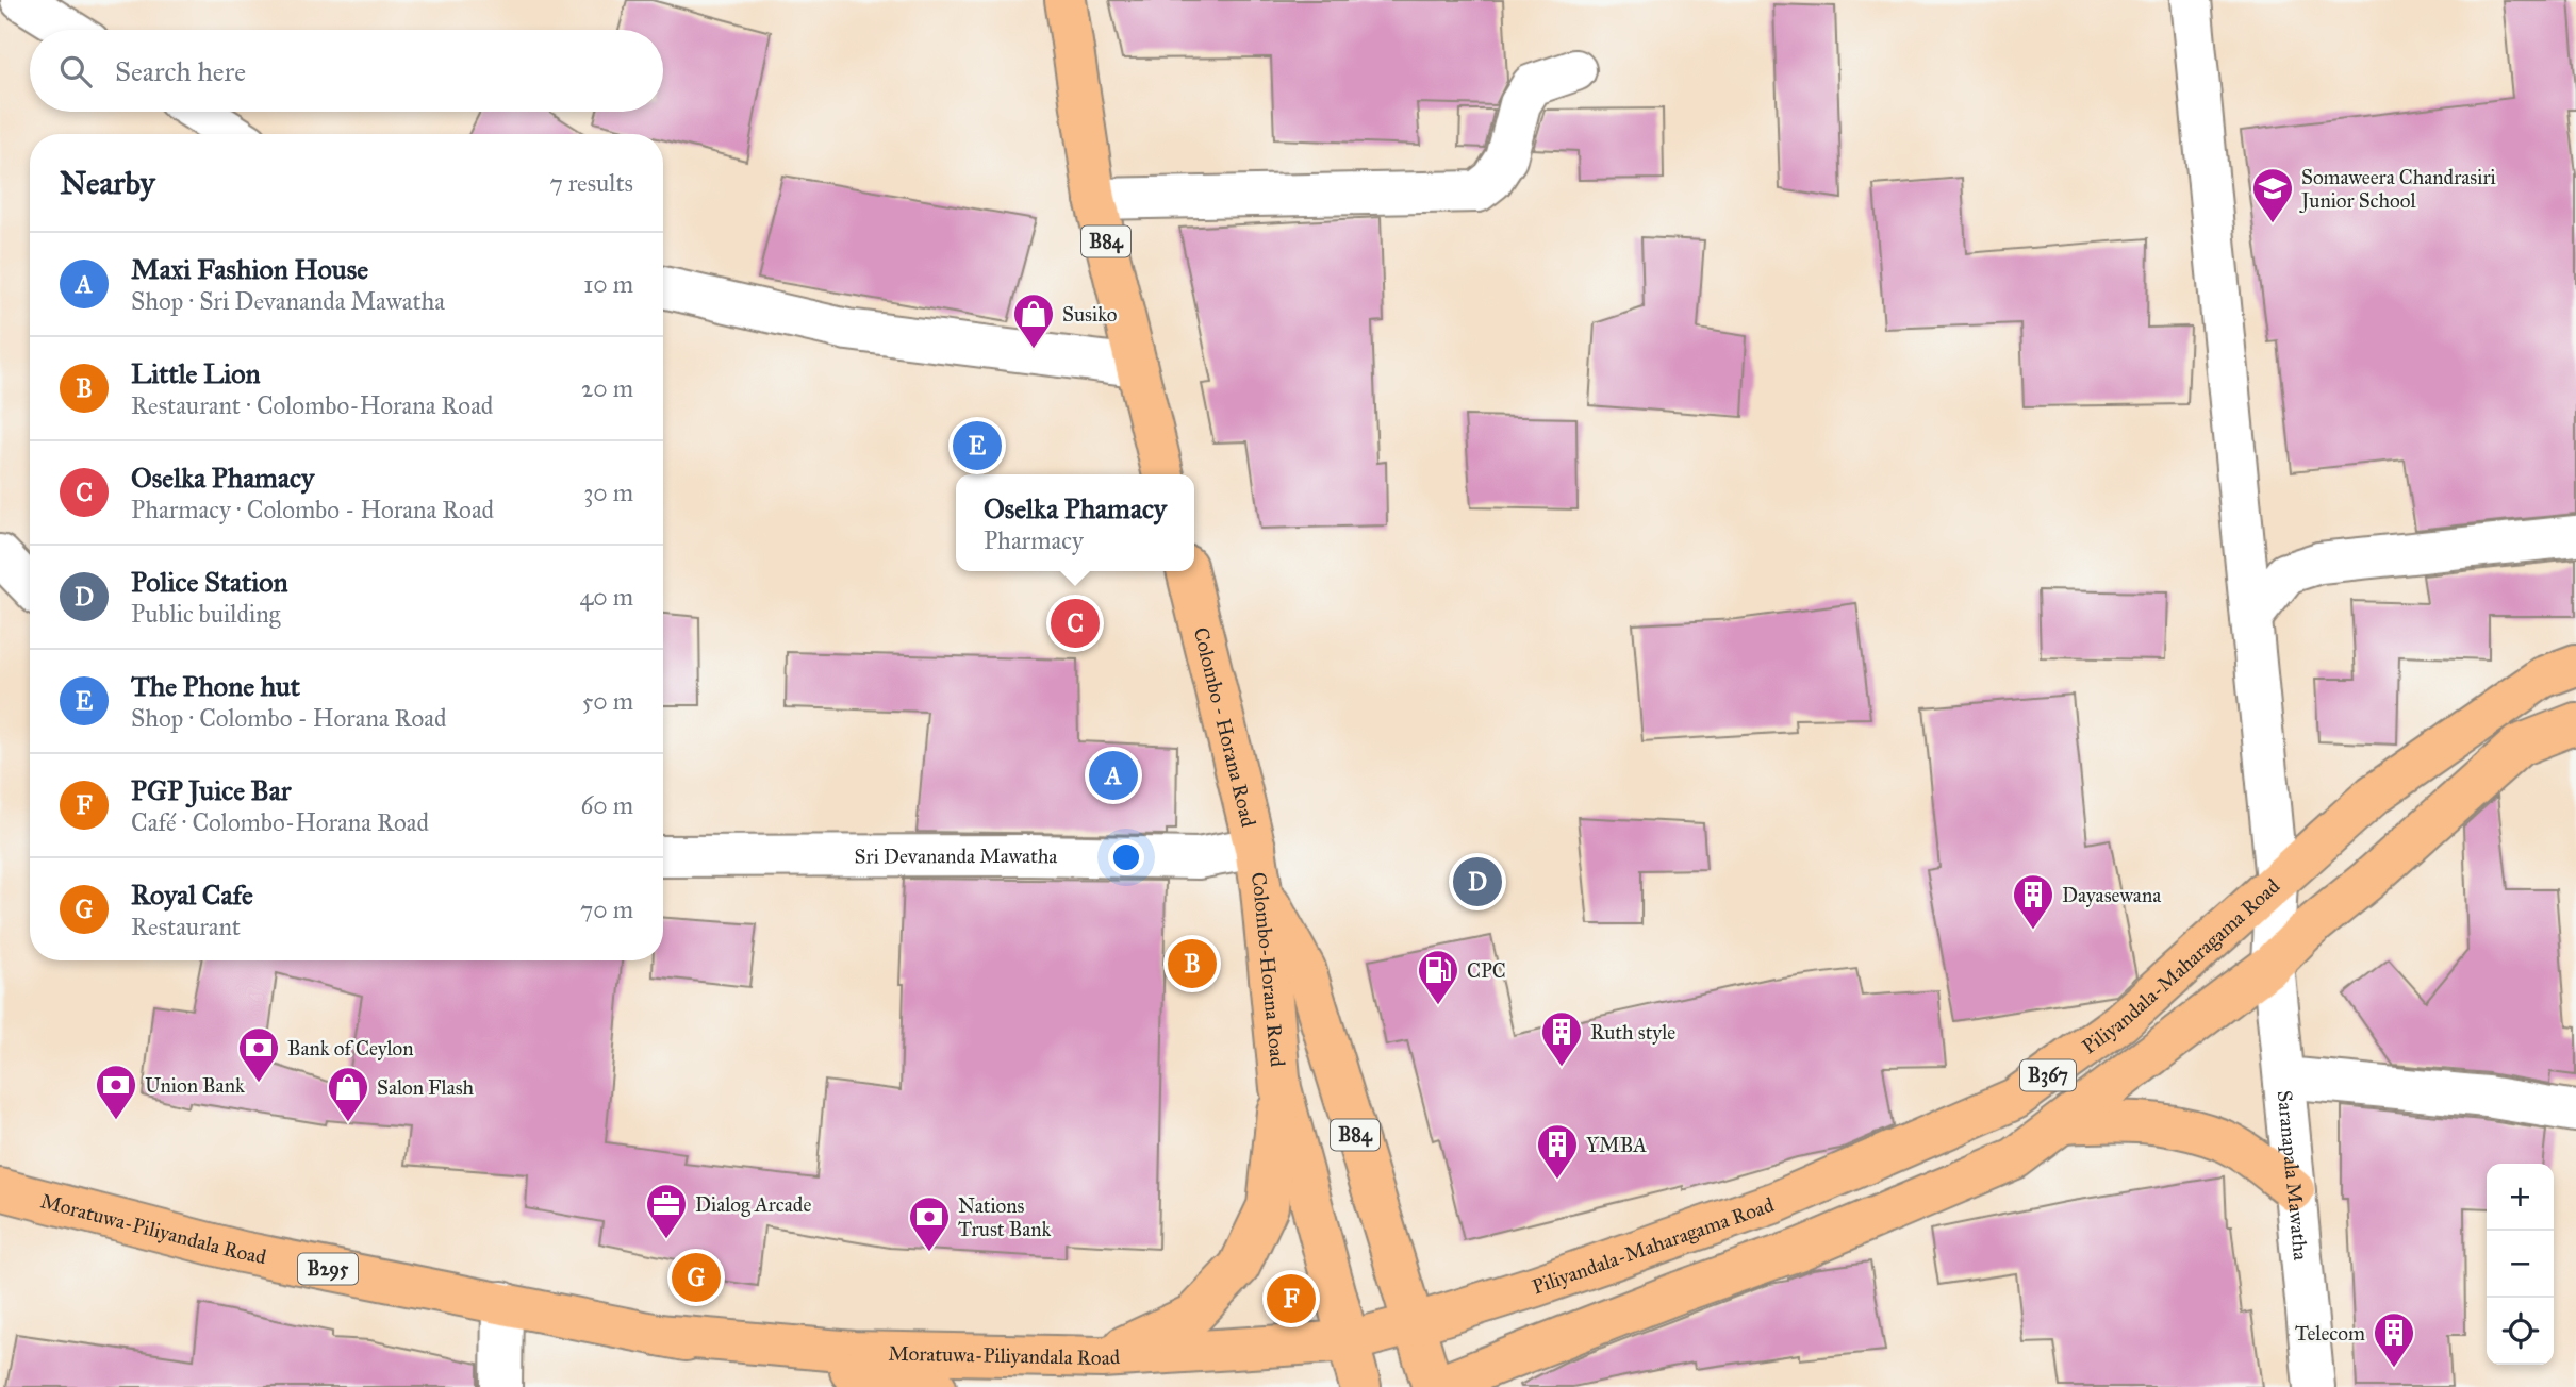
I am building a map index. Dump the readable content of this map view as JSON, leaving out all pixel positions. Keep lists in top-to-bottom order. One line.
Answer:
{"streets":{"main road":["B84","Colombo - Horana Road","Piliyandala-Maharagama Road","Colombo-Horana Road","B367","Moratuwa-Piliyandala Road","B295"],"street":["Sri Devananda Mawatha","Saranapala Mawatha"]},"crossings":[["Colombo - Horana Road","Sri Devananda Mawatha"],["Colombo - Horana Road","Colombo-Horana Road"],["Piliyandala-Maharagama Road","Colombo-Horana Road"],["Piliyandala-Maharagama Road","Saranapala Mawatha"],["Piliyandala-Maharagama Road","Moratuwa-Piliyandala Road"],["Colombo-Horana Road","B367"],["Colombo-Horana Road","Moratuwa-Piliyandala Road"],["B367","Saranapala Mawatha"]],"places":{"school or university":["Somaweera Chandrasiri Junior School"],"shop":["Susiko","Salon Flash"],"building":["Dayasewana","Ruth style","YMBA","Telecom"],"fuel station":["CPC"],"bank":["Bank of Ceylon","Union Bank","Nations Trust Bank"],"office":["Dialog Arcade"]},"page":{"search":"Search here","heading":["Nearby","7 results"],"list":[{"mark":"A","name":"Maxi Fashion House","note":"Shop · Sri Devananda Mawatha","value":"10 m"},{"mark":"B","name":"Little Lion","note":"Restaurant · Colombo-Horana Road","value":"20 m"},{"mark":"C","name":"Oselka Phamacy","note":"Pharmacy · Colombo - Horana Road","value":"30 m"},{"mark":"D","name":"Police Station","note":"Public building","value":"40 m"},{"mark":"E","name":"The Phone hut","note":"Shop · Colombo - Horana Road","value":"50 m"},{"mark":"F","name":"PGP Juice Bar","note":"Café · Colombo-Horana Road","value":"60 m"},{"mark":"G","name":"Royal Cafe","note":"Restaurant","value":"70 m"}],"pins":["E","C","A","D","B","G","F"],"popup":["Oselka Phamacy","Pharmacy"],"map_buttons":["+","−"]}}
